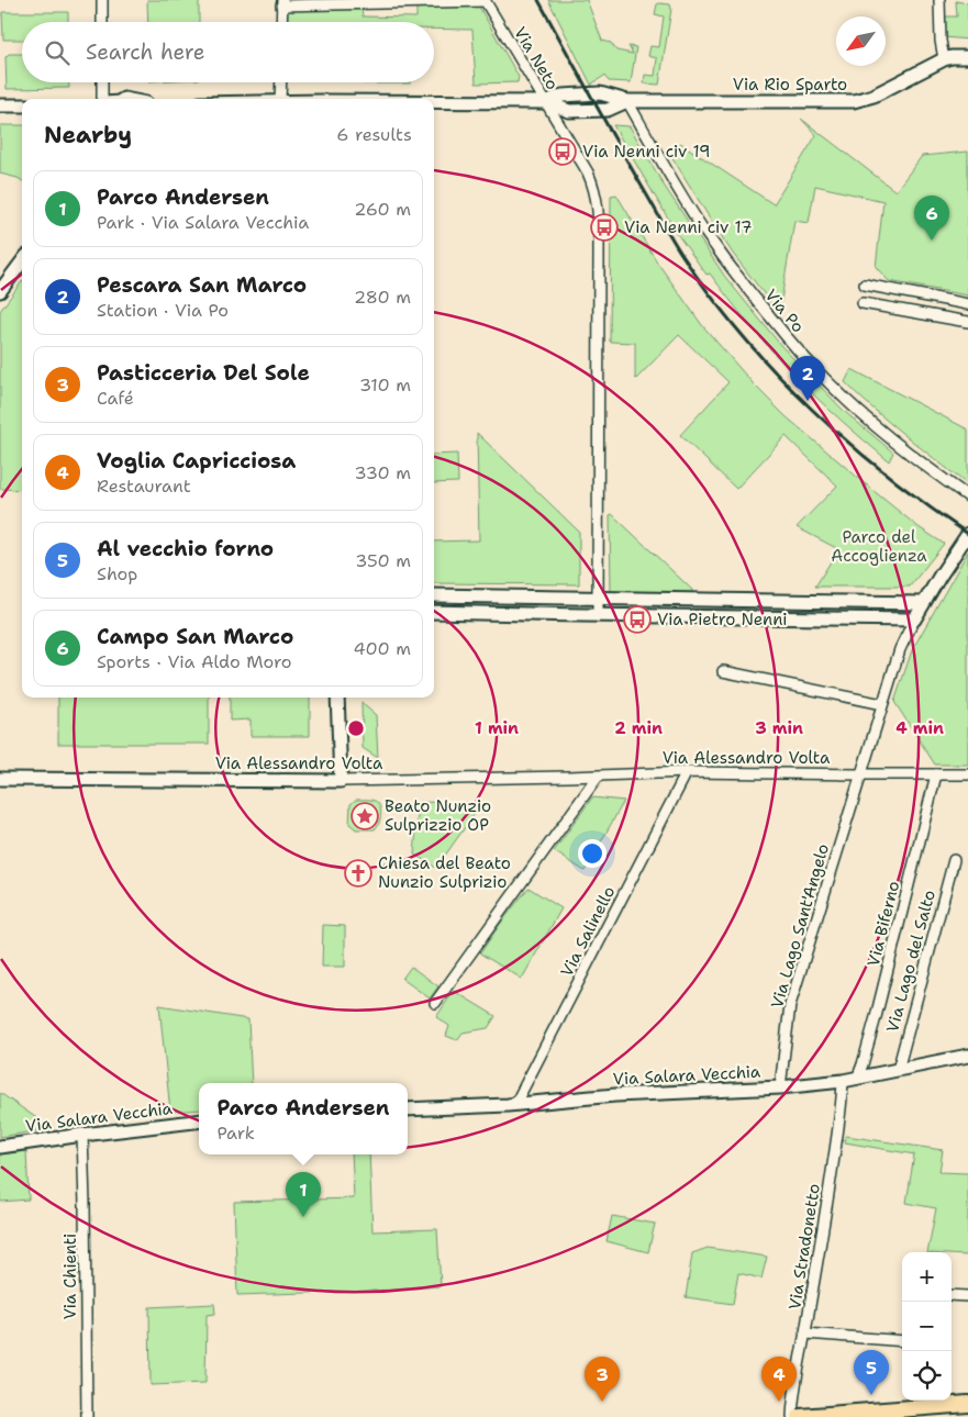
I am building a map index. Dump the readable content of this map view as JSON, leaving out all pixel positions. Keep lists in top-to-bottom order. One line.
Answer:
{"streets":{"street":["Via Neto","Via Rio Sparto","Via Po","Via Alessandro Volta","Via Biferno","Via Lago Sant'Angelo","Via Salinello","Via Lago del Salto","Via Salara Vecchia","Via Stradonetto","Via Chienti"]},"crossings":[["Via Neto","Via Rio Sparto"],["Via Rio Sparto","Via Po"],["Via Alessandro Volta","Via Biferno"],["Via Alessandro Volta","Via Lago Sant'Angelo"],["Via Alessandro Volta","Via Salinello"],["Via Biferno","Via Salara Vecchia"],["Via Lago Sant'Angelo","Via Salara Vecchia"],["Via Salinello","Via Salara Vecchia"],["Via Lago del Salto","Via Salara Vecchia"],["Via Salara Vecchia","Via Stradonetto"],["Via Salara Vecchia","Via Chienti"]],"parks":["Parco del Accoglienza"],"places":{"bus stop":["Via Nenni civ 19","Via Nenni civ 17","Via Pietro Nenni"],"place":["Beato Nunzio Sulprizzio OP"],"church":["Chiesa del Beato Nunzio Sulprizio"]},"north":"bottom left","page":{"search":"Search here","heading":["Nearby","6 results"],"list":[{"mark":"1","name":"Parco Andersen","note":"Park · Via Salara Vecchia","value":"260 m"},{"mark":"2","name":"Pescara San Marco","note":"Station · Via Po","value":"280 m"},{"mark":"3","name":"Pasticceria Del Sole","note":"Café","value":"310 m"},{"mark":"4","name":"Voglia Capricciosa","note":"Restaurant","value":"330 m"},{"mark":"5","name":"Al vecchio forno","note":"Shop","value":"350 m"},{"mark":"6","name":"Campo San Marco","note":"Sports · Via Aldo Moro","value":"400 m"}],"pins":["6","2","1","5","3","4"],"popup":["Parco Andersen","Park"],"map_buttons":["+","−"]},"rings":["1 min","2 min","3 min","4 min"]}
